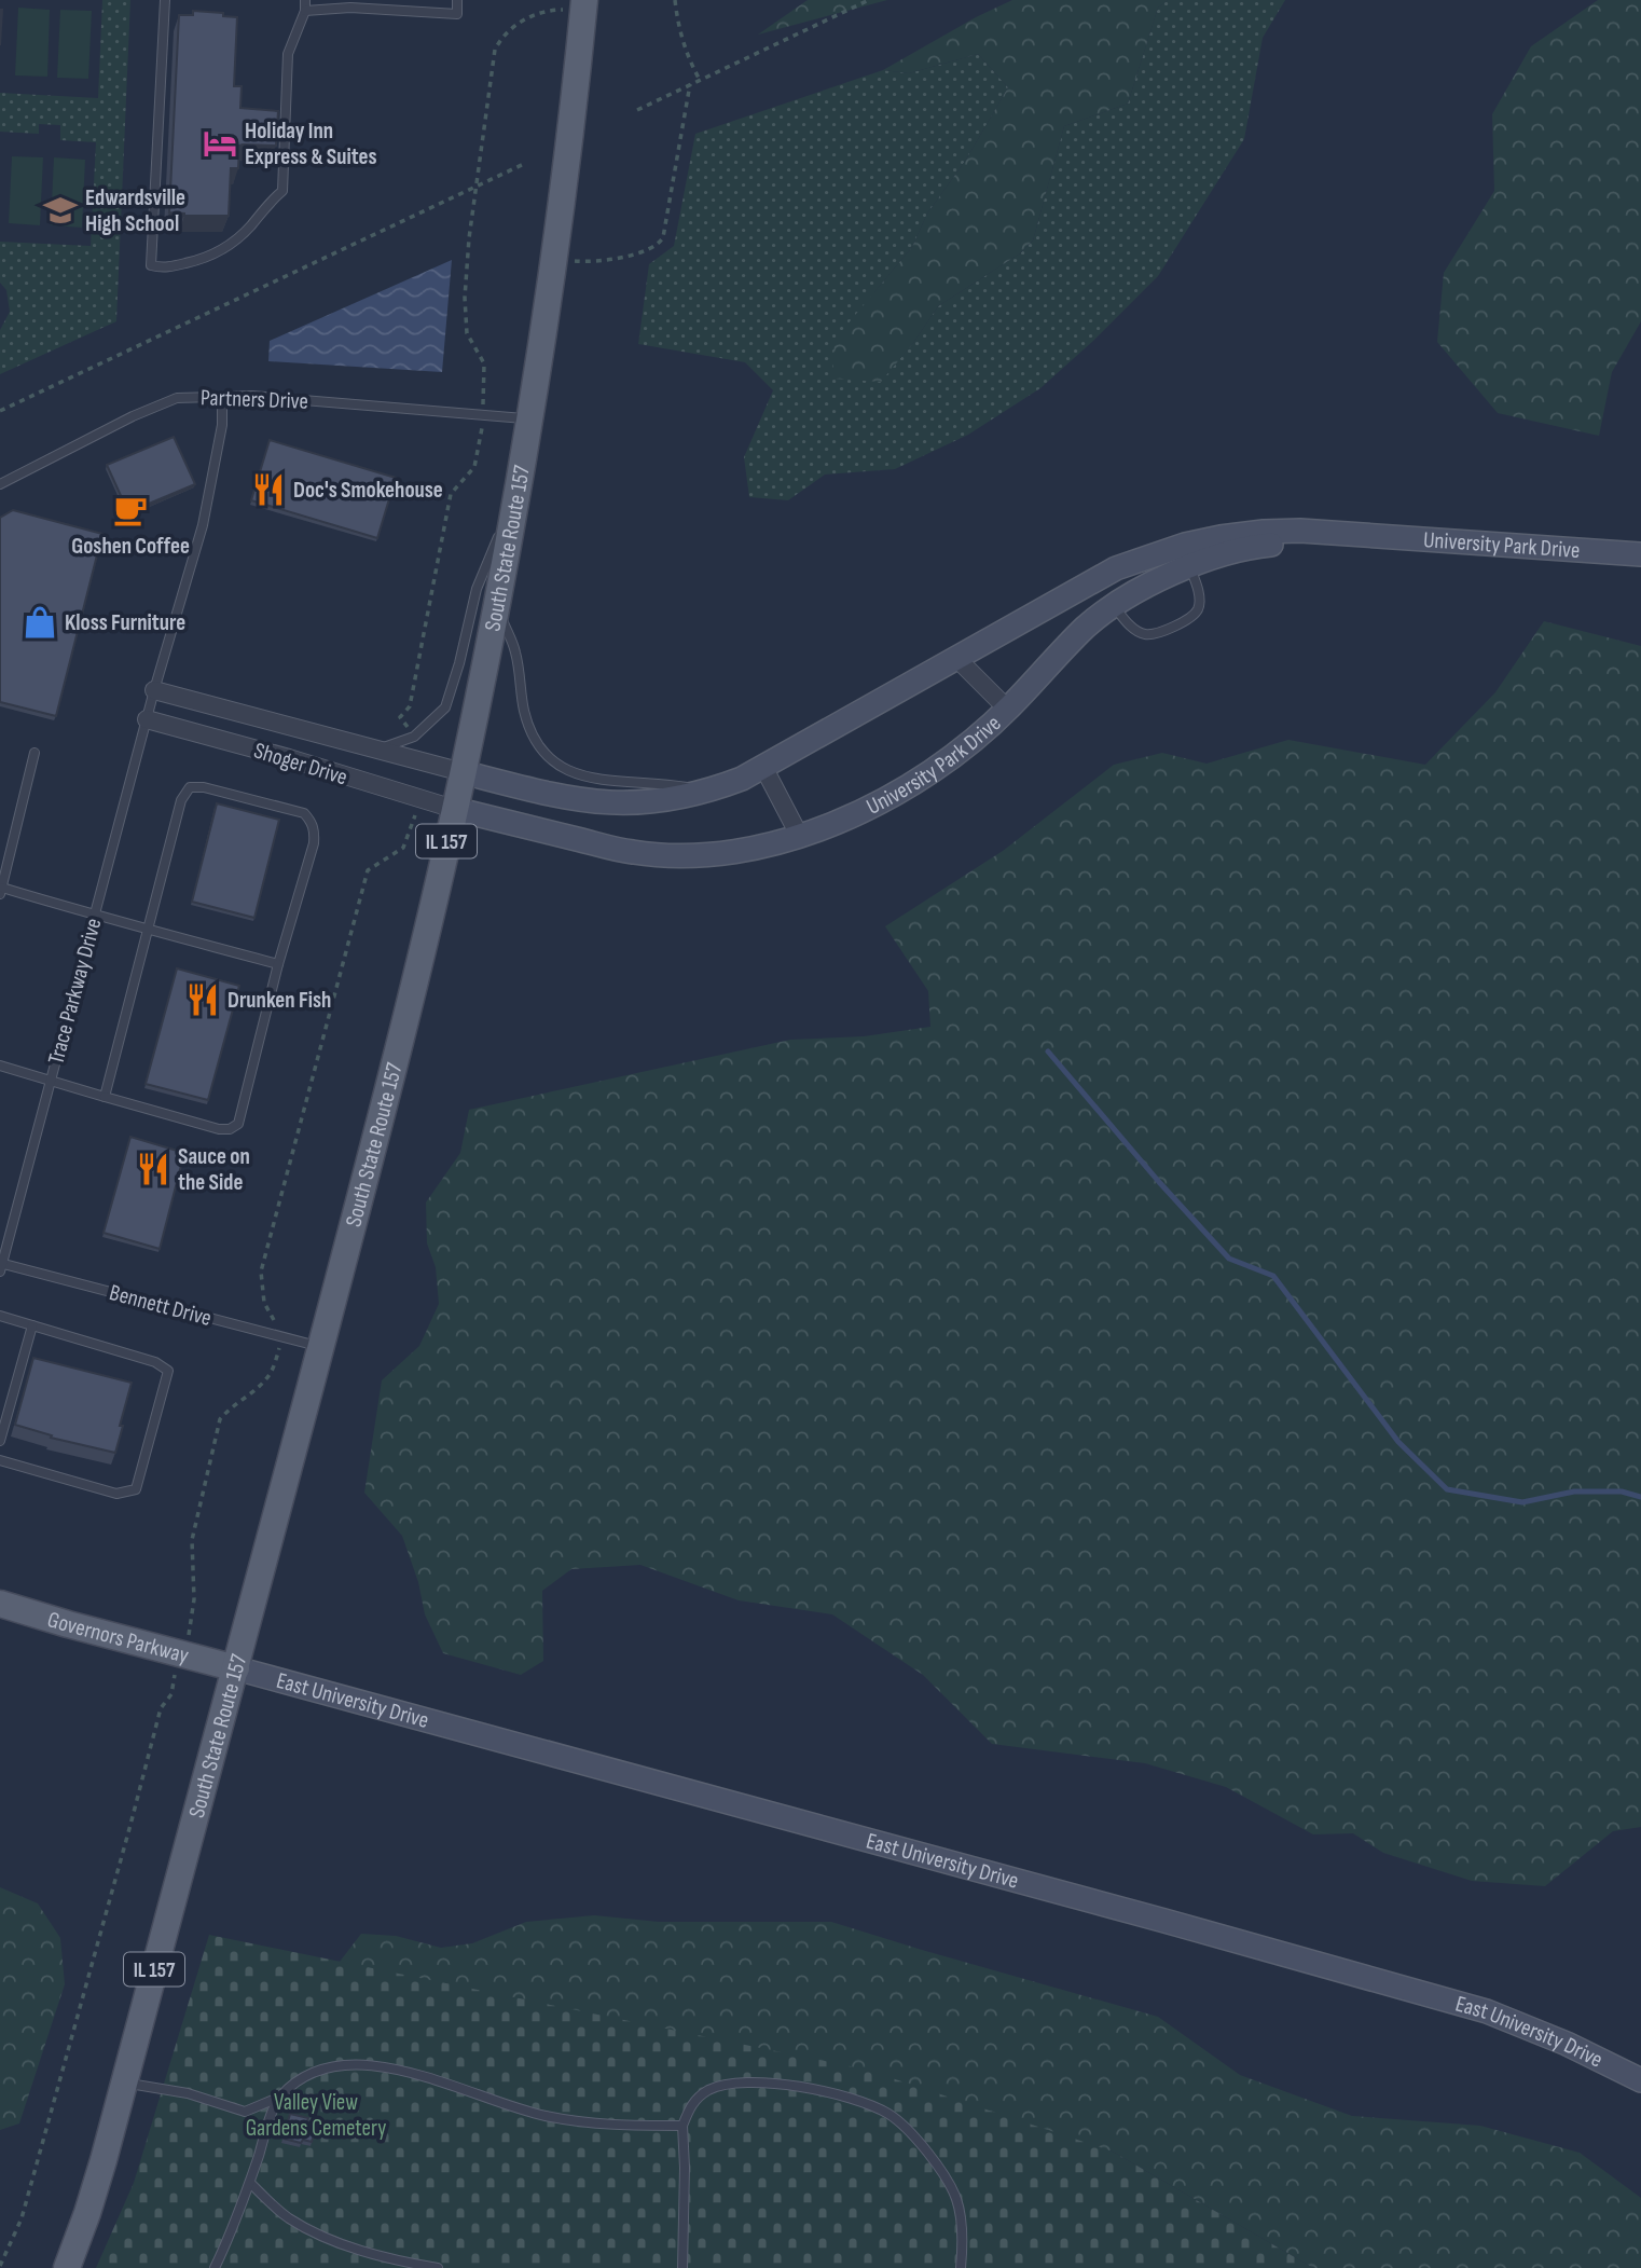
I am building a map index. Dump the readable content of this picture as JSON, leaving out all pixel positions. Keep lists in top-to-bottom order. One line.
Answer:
{"streets":{"main road":["South State Route 157","IL 157","Governors Parkway"],"street":["University Park Drive","Shoger Drive","East University Drive"],"lane":["Partners Drive","Trace Parkway Drive","Bennett Drive"]},"crossings":[["Partners Drive","South State Route 157"],["Partners Drive","Trace Parkway Drive"],["University Park Drive","South State Route 157"],["University Park Drive","Shoger Drive"],["South State Route 157","Shoger Drive"],["South State Route 157","Bennett Drive"],["South State Route 157","Governors Parkway"],["South State Route 157","East University Drive"],["Shoger Drive","Trace Parkway Drive"],["Trace Parkway Drive","Bennett Drive"],["Governors Parkway","East University Drive"]],"parks":["Valley View Gardens Cemetery"],"places":{"hotel":["Holiday Inn Express & Suites"],"school or university":["Edwardsville High School"],"restaurant":["Doc's Smokehouse","Drunken Fish","Sauce on the Side"],"cafe":["Goshen Coffee"],"shop":["Kloss Furniture"]}}
